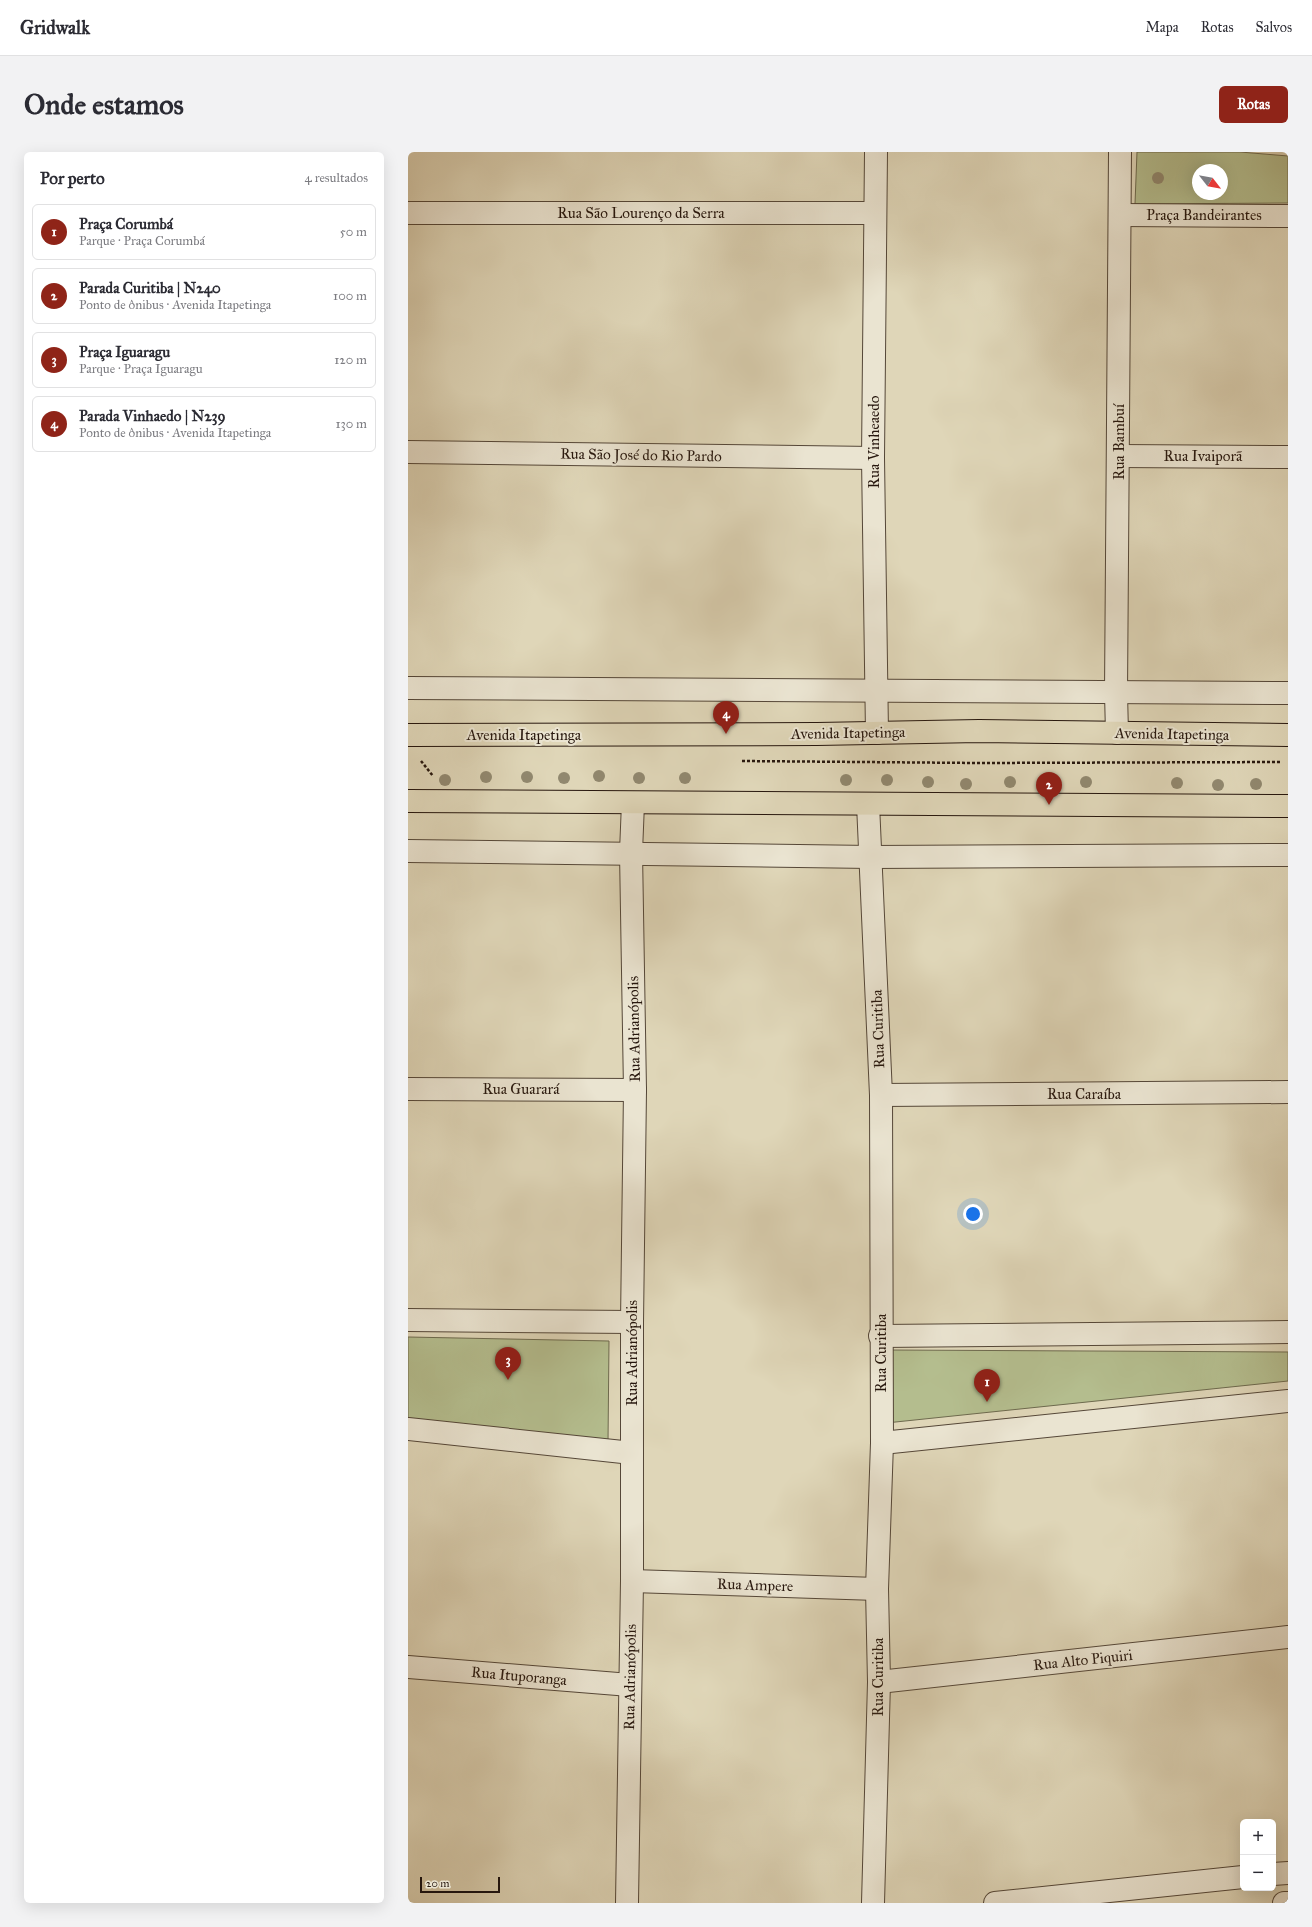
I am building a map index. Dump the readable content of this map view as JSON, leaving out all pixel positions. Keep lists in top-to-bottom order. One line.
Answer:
{"streets":{"main road":["Avenida Itapetinga"],"street":["Rua São Lourenço da Serra","Praça Bandeirantes","Rua Vinheaedo","Rua Bambuí","Rua São José do Rio Pardo","Rua Ivaiporã","Rua Adrianópolis","Rua Curitiba","Rua Guarará","Rua Caraíba","Rua Ampere","Rua Alto Piquiri","Rua Ituporanga"]},"crossings":[["Rua São Lourenço da Serra","Rua Vinheaedo"],["Praça Bandeirantes","Rua Bambuí"],["Rua Vinheaedo","Rua São José do Rio Pardo"],["Rua Vinheaedo","Avenida Itapetinga"],["Rua Bambuí","Rua Ivaiporã"],["Rua Bambuí","Avenida Itapetinga"],["Rua Adrianópolis","Rua Guarará"],["Rua Adrianópolis","Rua Ampere"],["Rua Adrianópolis","Rua Ituporanga"],["Rua Curitiba","Rua Caraíba"],["Rua Curitiba","Rua Ampere"],["Rua Curitiba","Rua Alto Piquiri"]],"scale_bar":"20 m","north":"bottom right","page":{"header":"Gridwalk","nav":["Mapa","Rotas","Salvos"],"buttons":"Rotas","title":"Onde estamos","heading":["Por perto","4 resultados"],"list":[{"mark":"1","name":"Praça Corumbá","note":"Parque · Praça Corumbá","value":"50 m"},{"mark":"2","name":"Parada Curitiba | N240","note":"Ponto de ônibus · Avenida Itapetinga","value":"100 m"},{"mark":"3","name":"Praça Iguaragu","note":"Parque · Praça Iguaragu","value":"120 m"},{"mark":"4","name":"Parada Vinhaedo | N239","note":"Ponto de ônibus · Avenida Itapetinga","value":"130 m"}],"pins":["4","2","3","1"],"map_buttons":["+","−"],"scale":"20 m"}}
